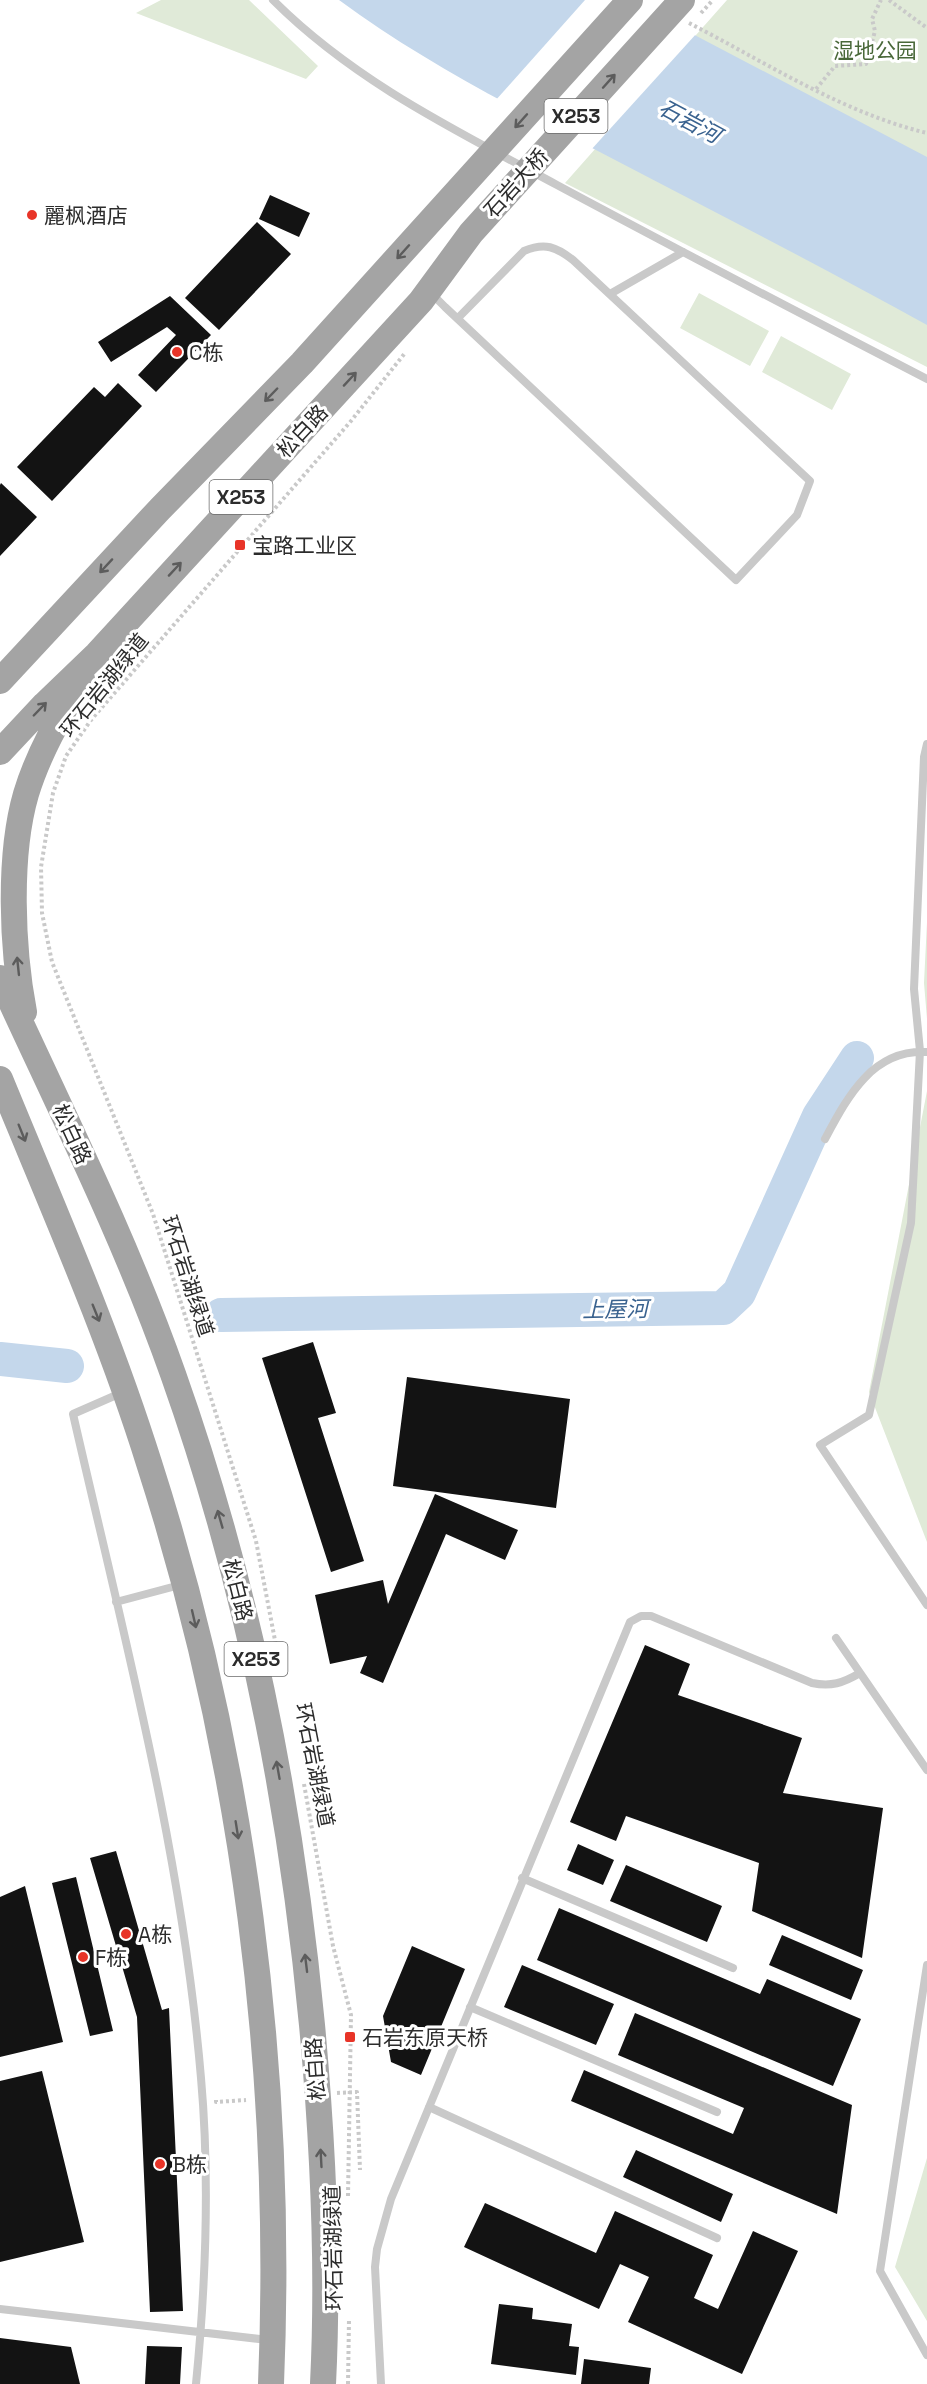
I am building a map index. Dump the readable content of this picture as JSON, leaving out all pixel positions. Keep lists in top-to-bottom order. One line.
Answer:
{"streets":{"main road":["X253","石岩大桥","松白路"],"path":["环石岩湖绿道"]},"crossings":[["X253","石岩大桥"],["石岩大桥","松白路"]],"water":["石岩河","上屋河"],"parks":["湿地公园"],"places":{"other":["麗枫酒店","C栋","A栋","F栋","B栋"],"transit":["宝路工业区","石岩东原天桥"]}}
